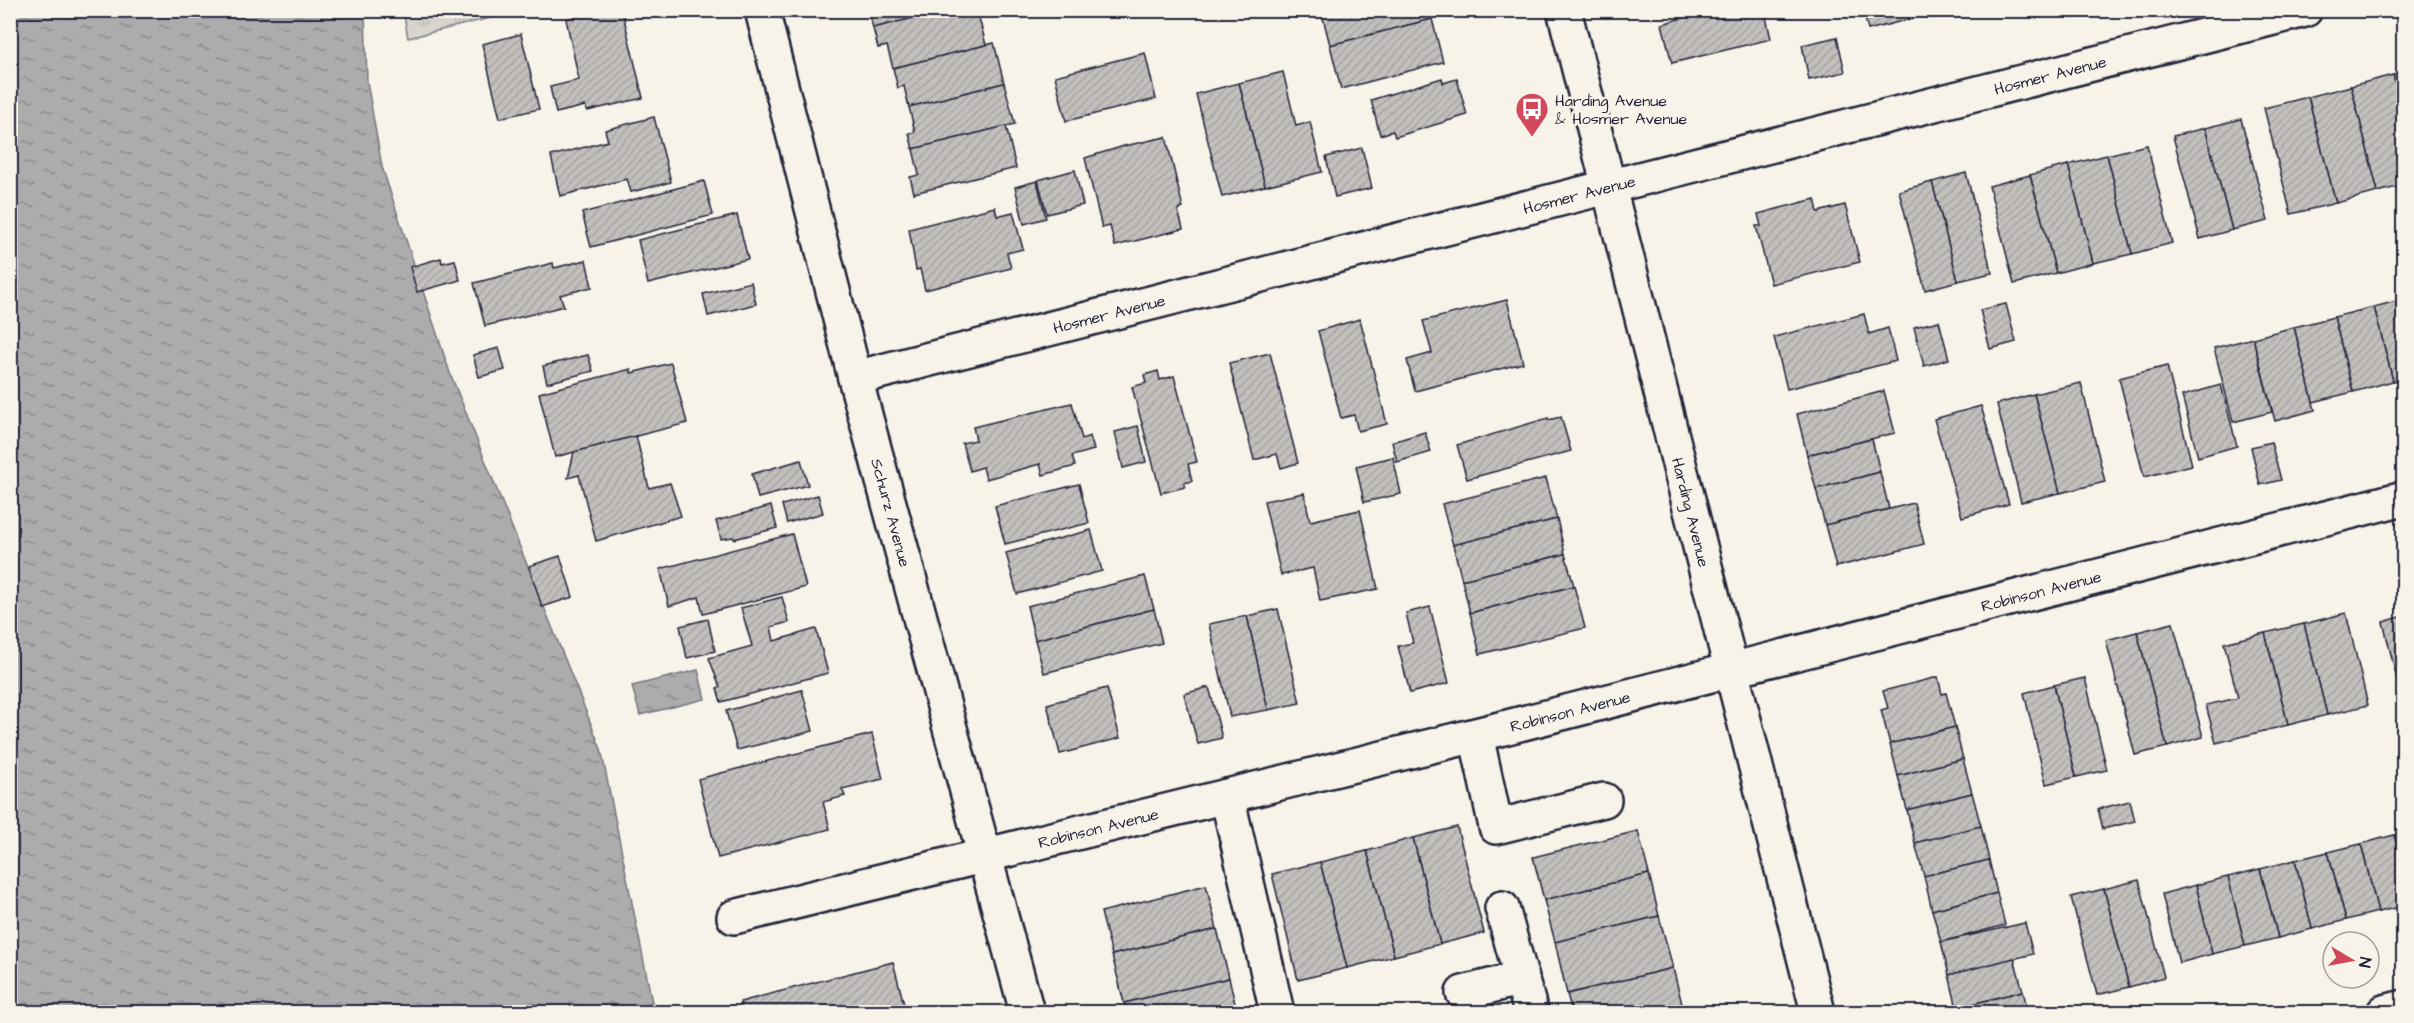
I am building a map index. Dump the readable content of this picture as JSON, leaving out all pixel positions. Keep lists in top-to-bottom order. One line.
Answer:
{"streets":{"street":["Hosmer Avenue","Harding Avenue","Schurz Avenue","Robinson Avenue"]},"crossings":[["Hosmer Avenue","Harding Avenue"],["Hosmer Avenue","Schurz Avenue"],["Harding Avenue","Robinson Avenue"],["Schurz Avenue","Robinson Avenue"]],"places":{"bus stop":["Harding Avenue & Hosmer Avenue"]},"north":"right"}
